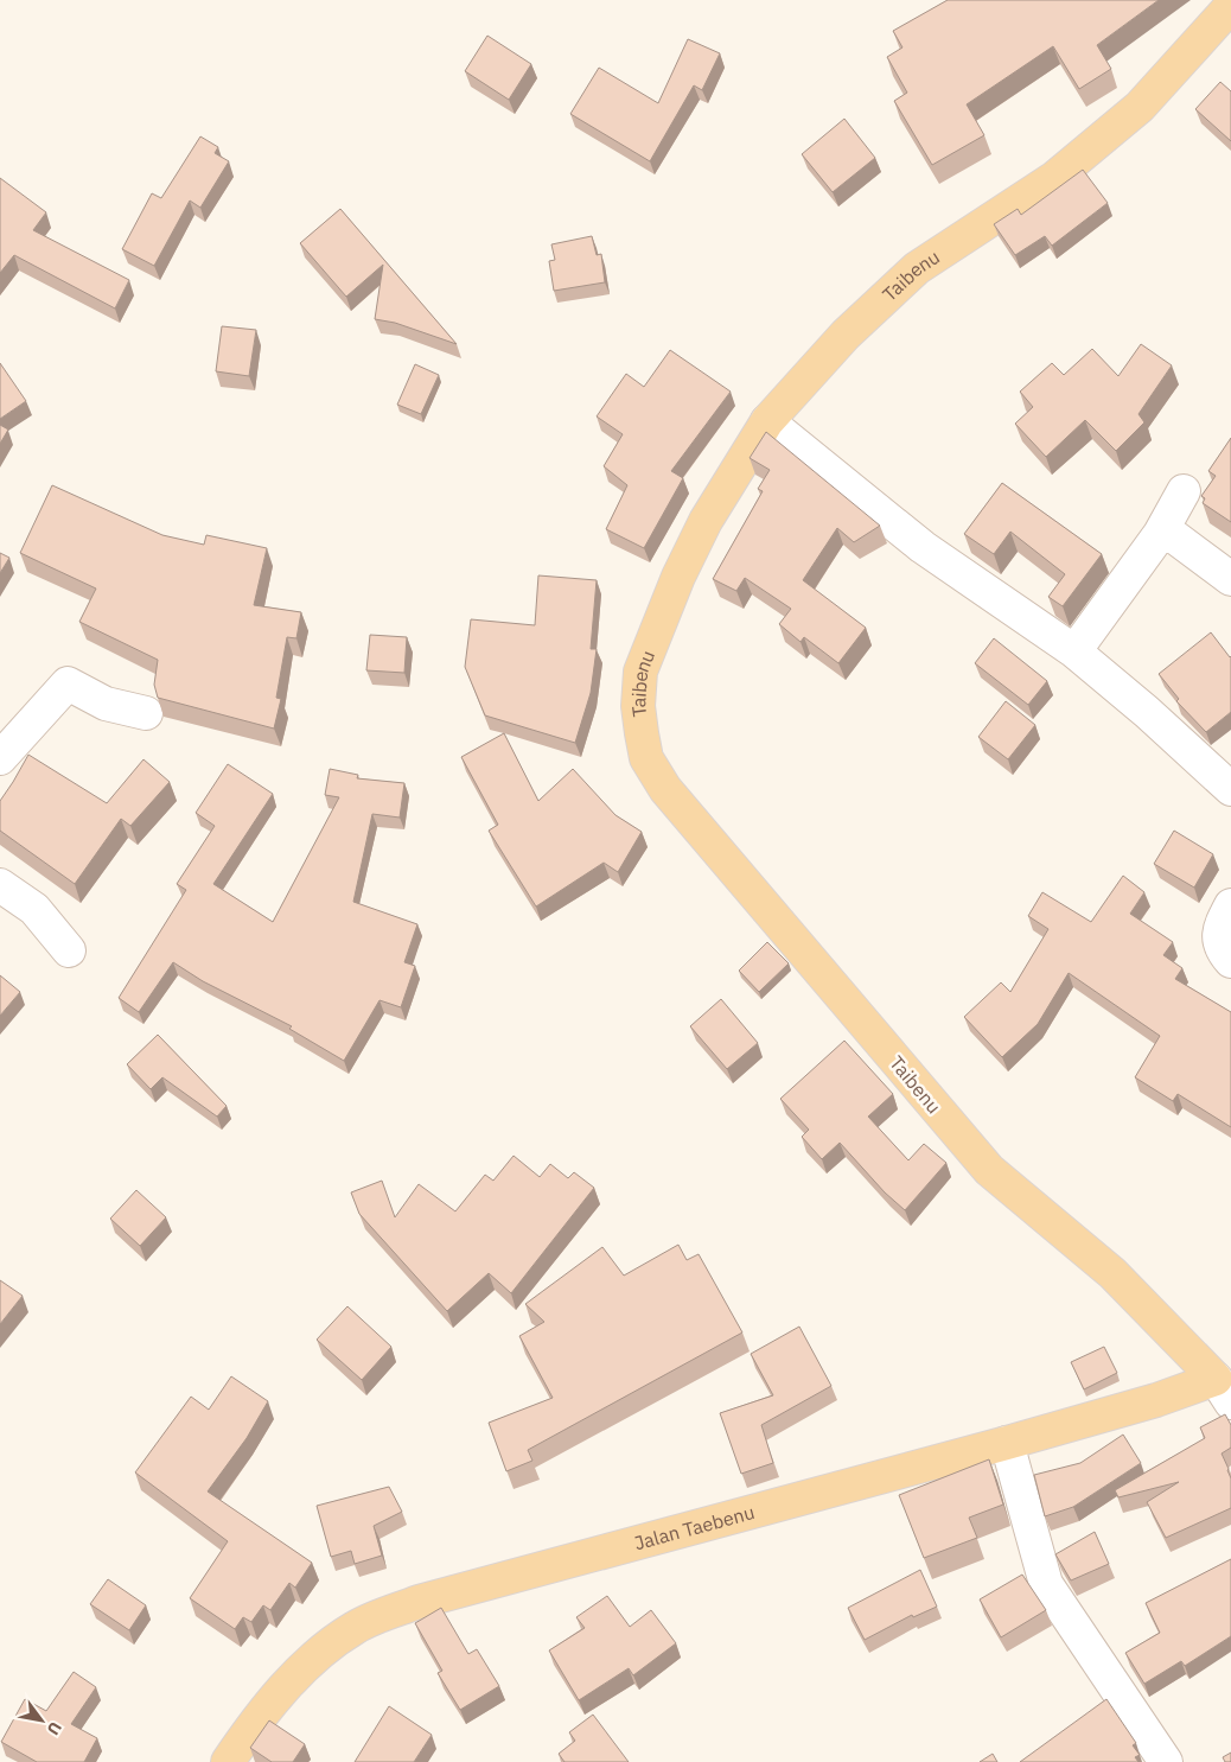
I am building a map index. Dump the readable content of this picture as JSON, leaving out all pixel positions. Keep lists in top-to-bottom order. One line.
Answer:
{"streets":{"main road":["Taibenu","Jalan Taebenu"]},"crossings":[["Taibenu","Jalan Taebenu"]],"north":"bottom right"}
